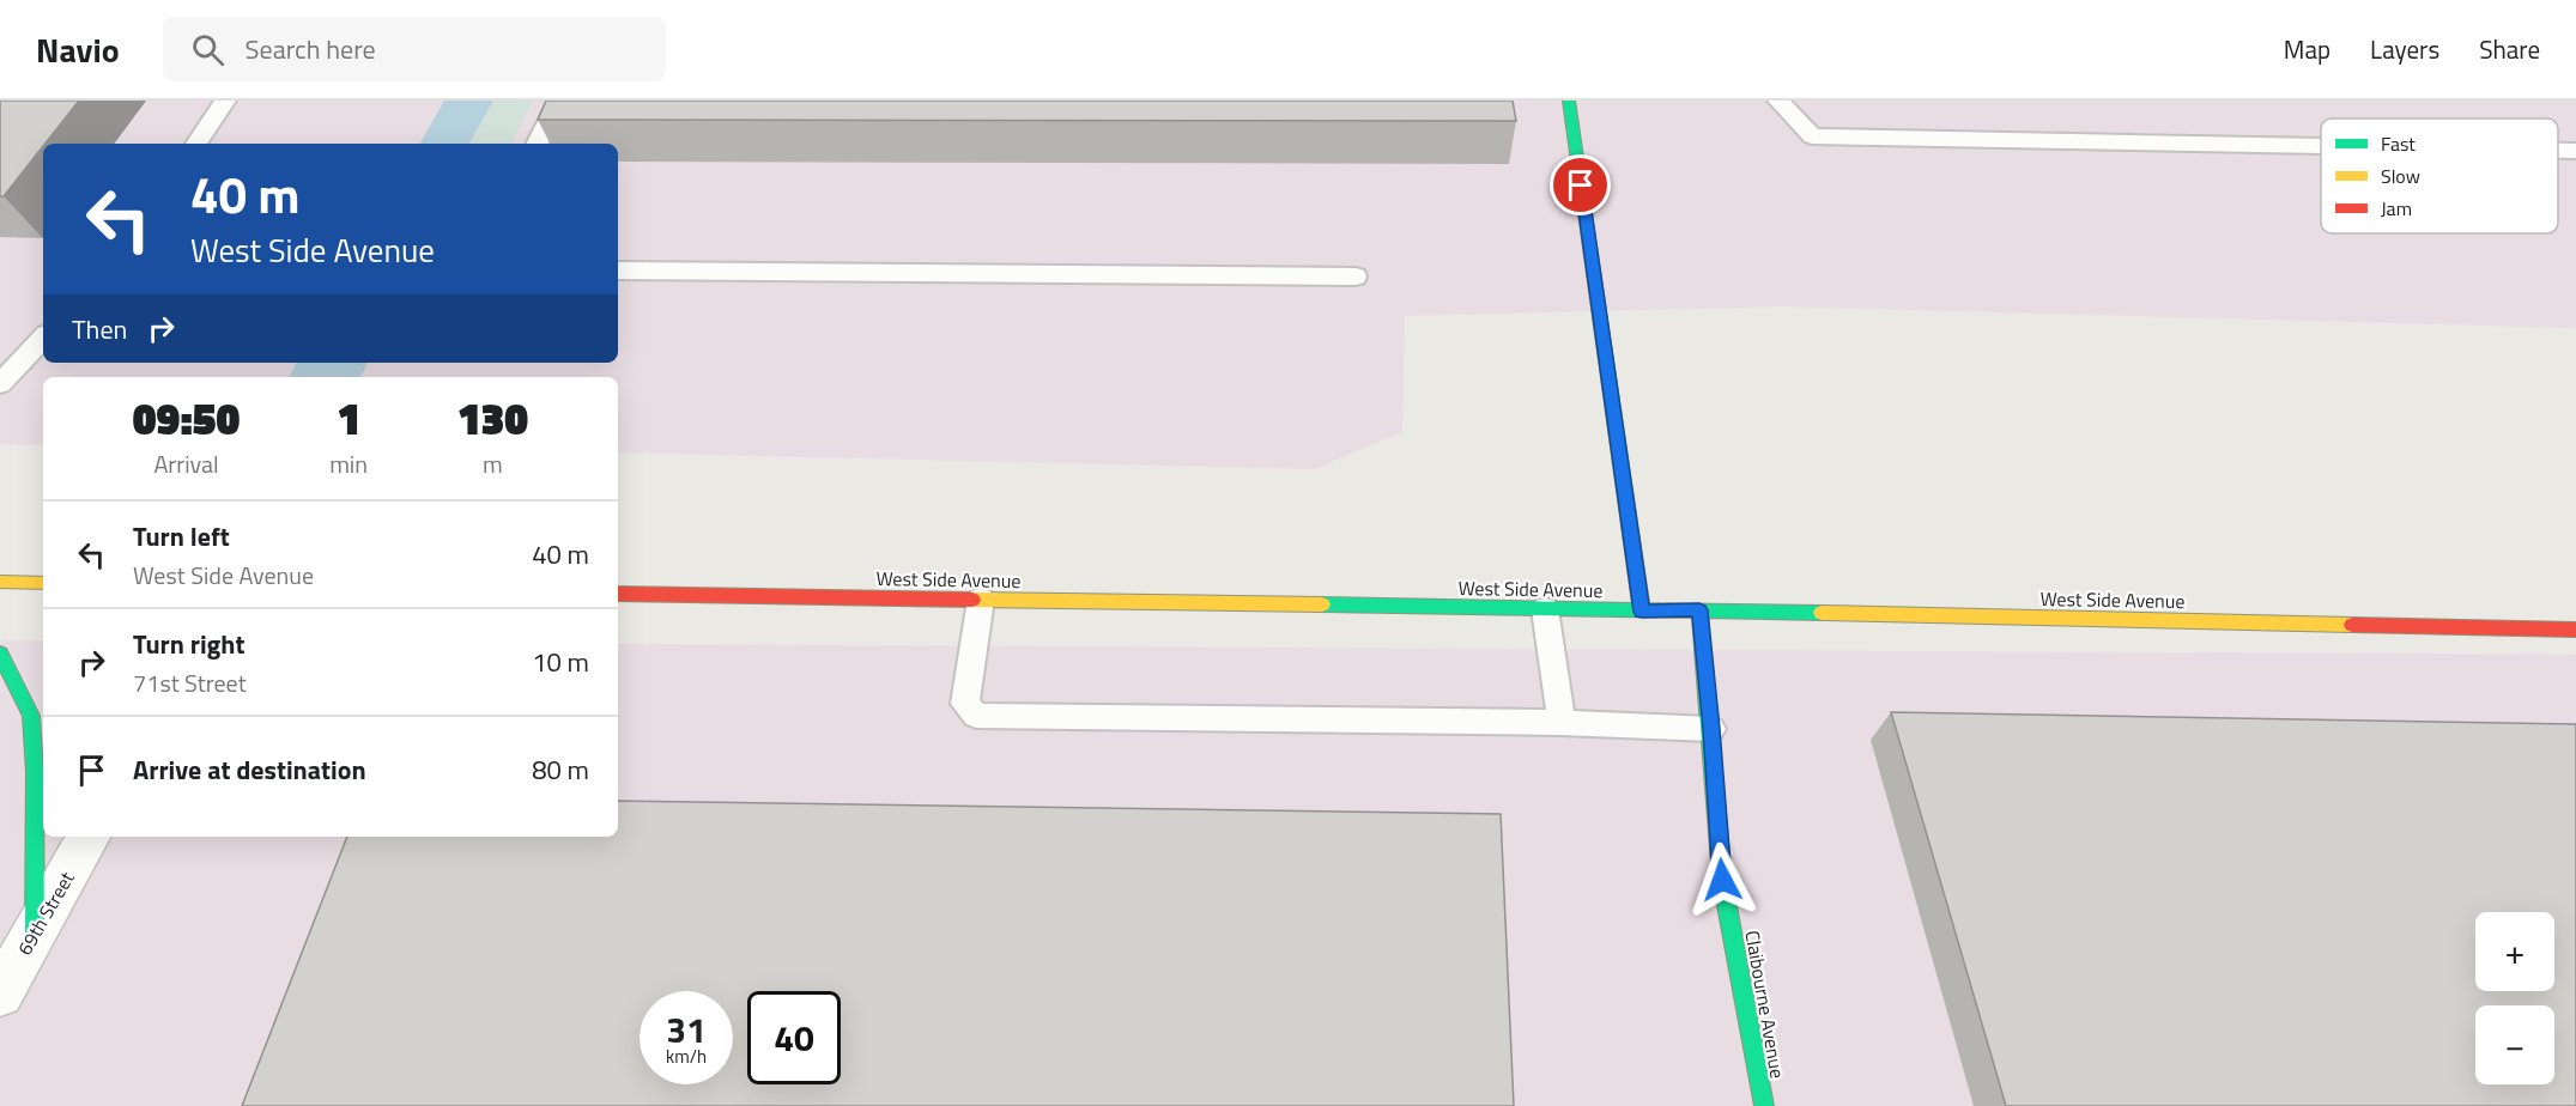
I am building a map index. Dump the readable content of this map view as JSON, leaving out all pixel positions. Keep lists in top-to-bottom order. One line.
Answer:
{"streets":{"street":["West Side Avenue","69th Street","Claibourne Avenue"]},"crossings":[["West Side Avenue","Claibourne Avenue"]],"legend":["Fast","Slow","Jam"],"page":{"header":"Navio","search":"Search here","nav":["Map","Layers","Share"],"turn":["40 m","West Side Avenue"],"then":"Then","eta":["09:50","Arrival","1","min","130","m"],"list":[{"name":"Turn left","note":"West Side Avenue","value":"40 m"},{"name":"Turn right","note":"71st Street","value":"10 m"},{"name":"Arrive at destination","value":"80 m"}],"map_buttons":["+","−"],"speed":"31 km/h","limit":"40"}}
